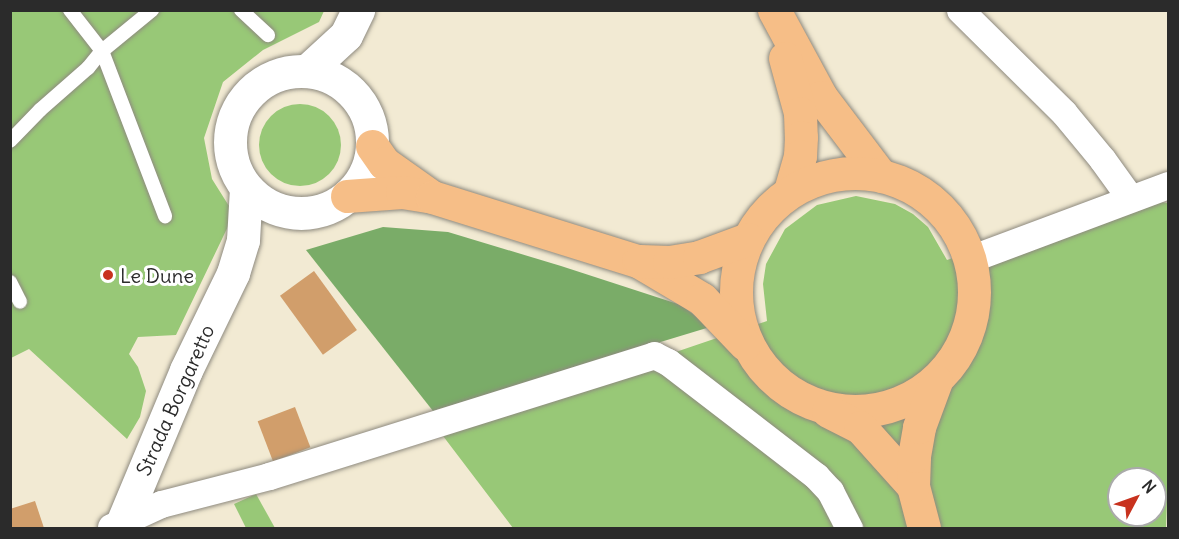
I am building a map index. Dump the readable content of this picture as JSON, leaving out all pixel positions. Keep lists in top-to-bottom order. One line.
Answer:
{"streets":{"street":["Strada Borgaretto"]},"places":["Le Dune"],"north":"top right"}
